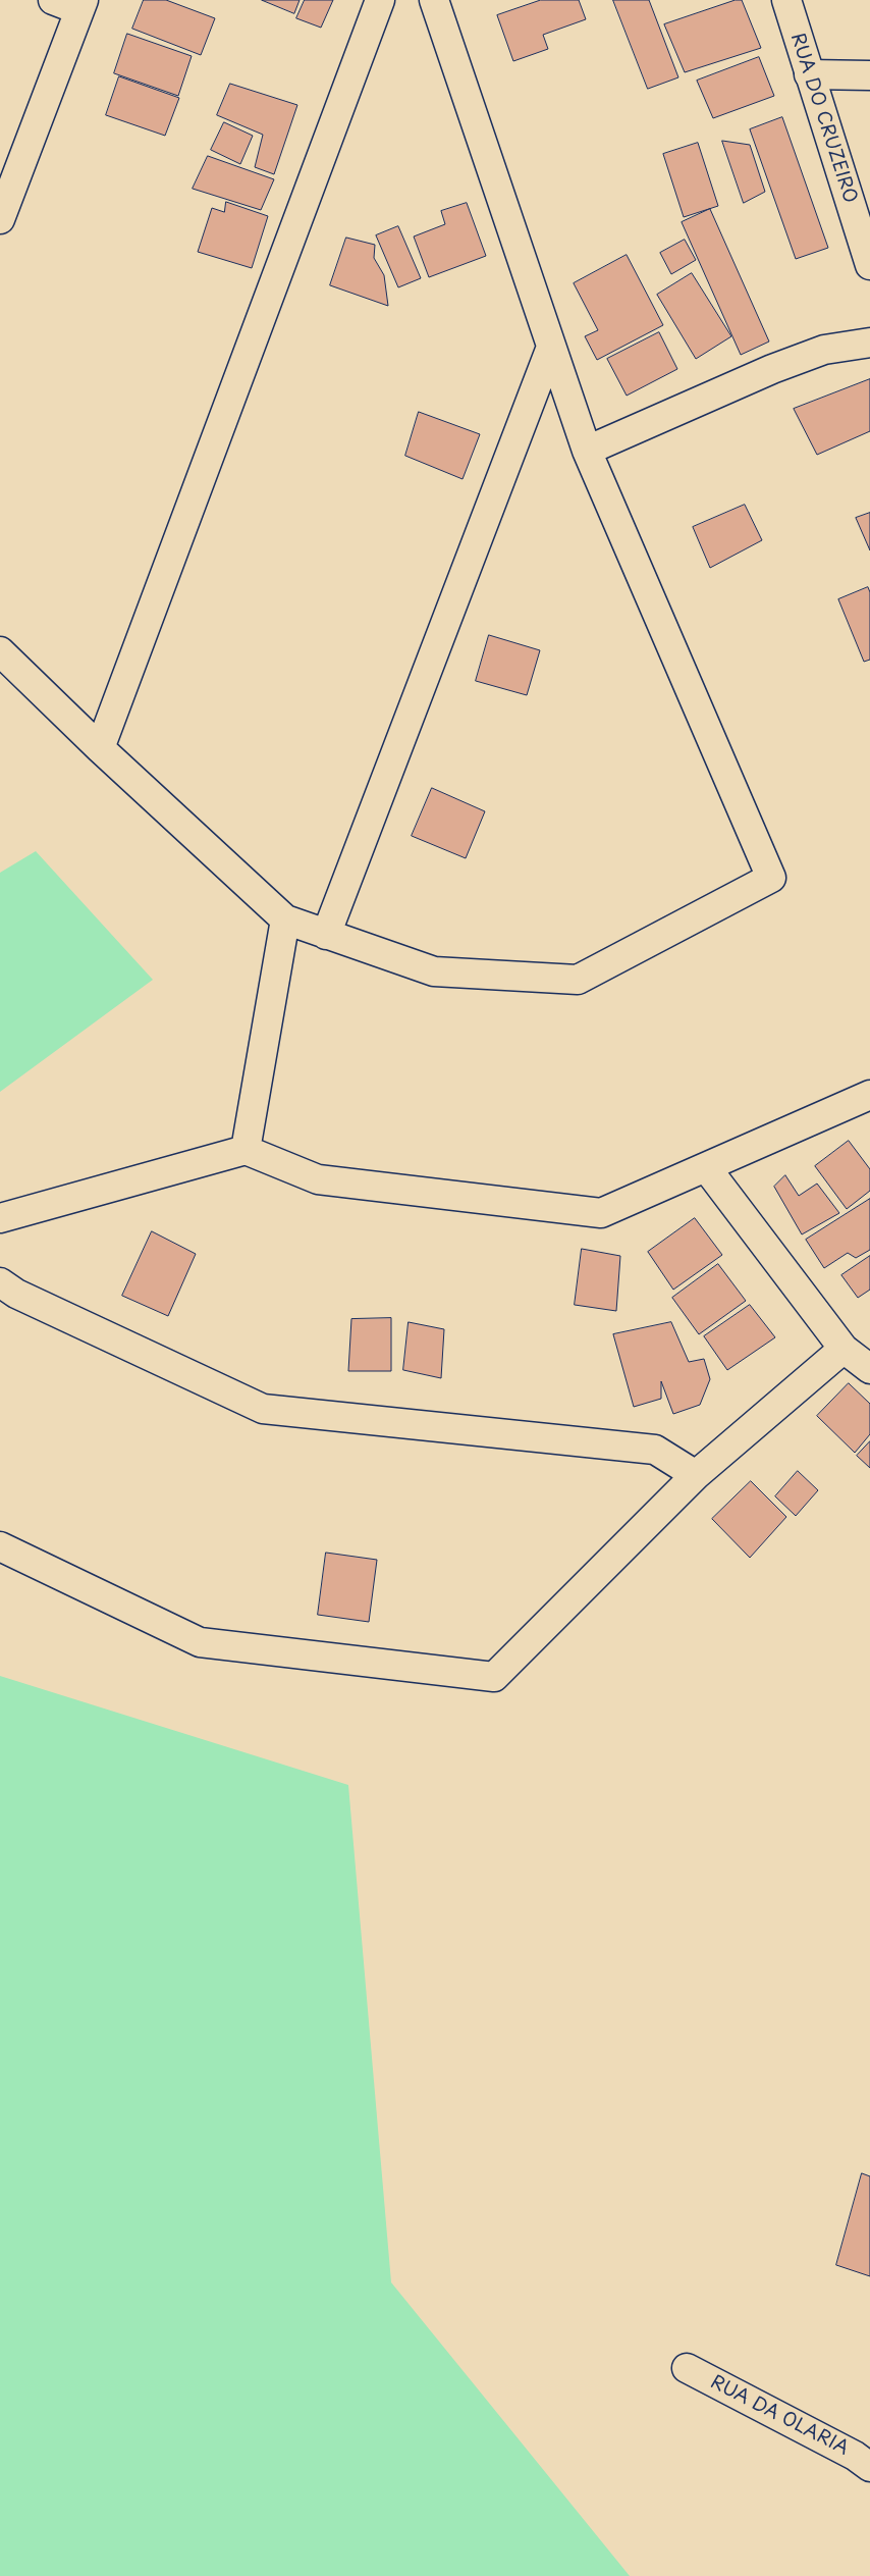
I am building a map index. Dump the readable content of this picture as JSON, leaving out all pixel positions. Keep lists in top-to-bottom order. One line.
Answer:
{"streets":{"street":["RUA DO CRUZEIRO","RUA DA OLARIA"]}}
